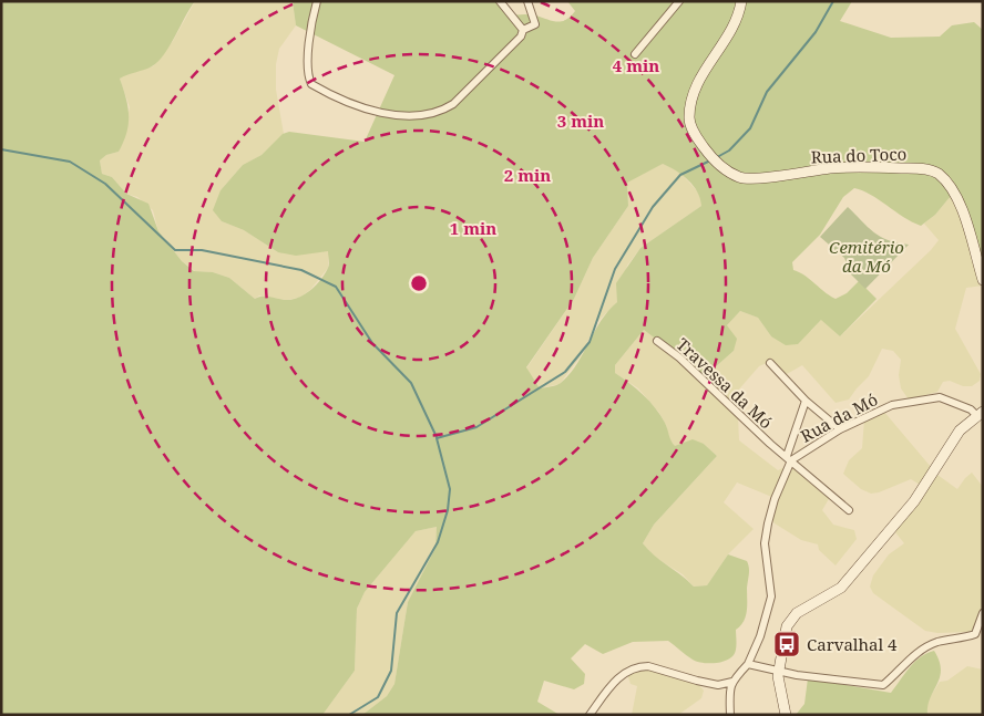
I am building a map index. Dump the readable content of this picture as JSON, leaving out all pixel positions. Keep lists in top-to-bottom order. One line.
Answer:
{"streets":{"street":["Rua do Toco","Travessa da Mó","Rua da Mó"]},"crossings":[["Travessa da Mó","Rua da Mó"]],"parks":["Cemitério da Mó"],"places":{"bus stop":["Carvalhal 4"]},"rings":["4 min","3 min","2 min","1 min"]}
